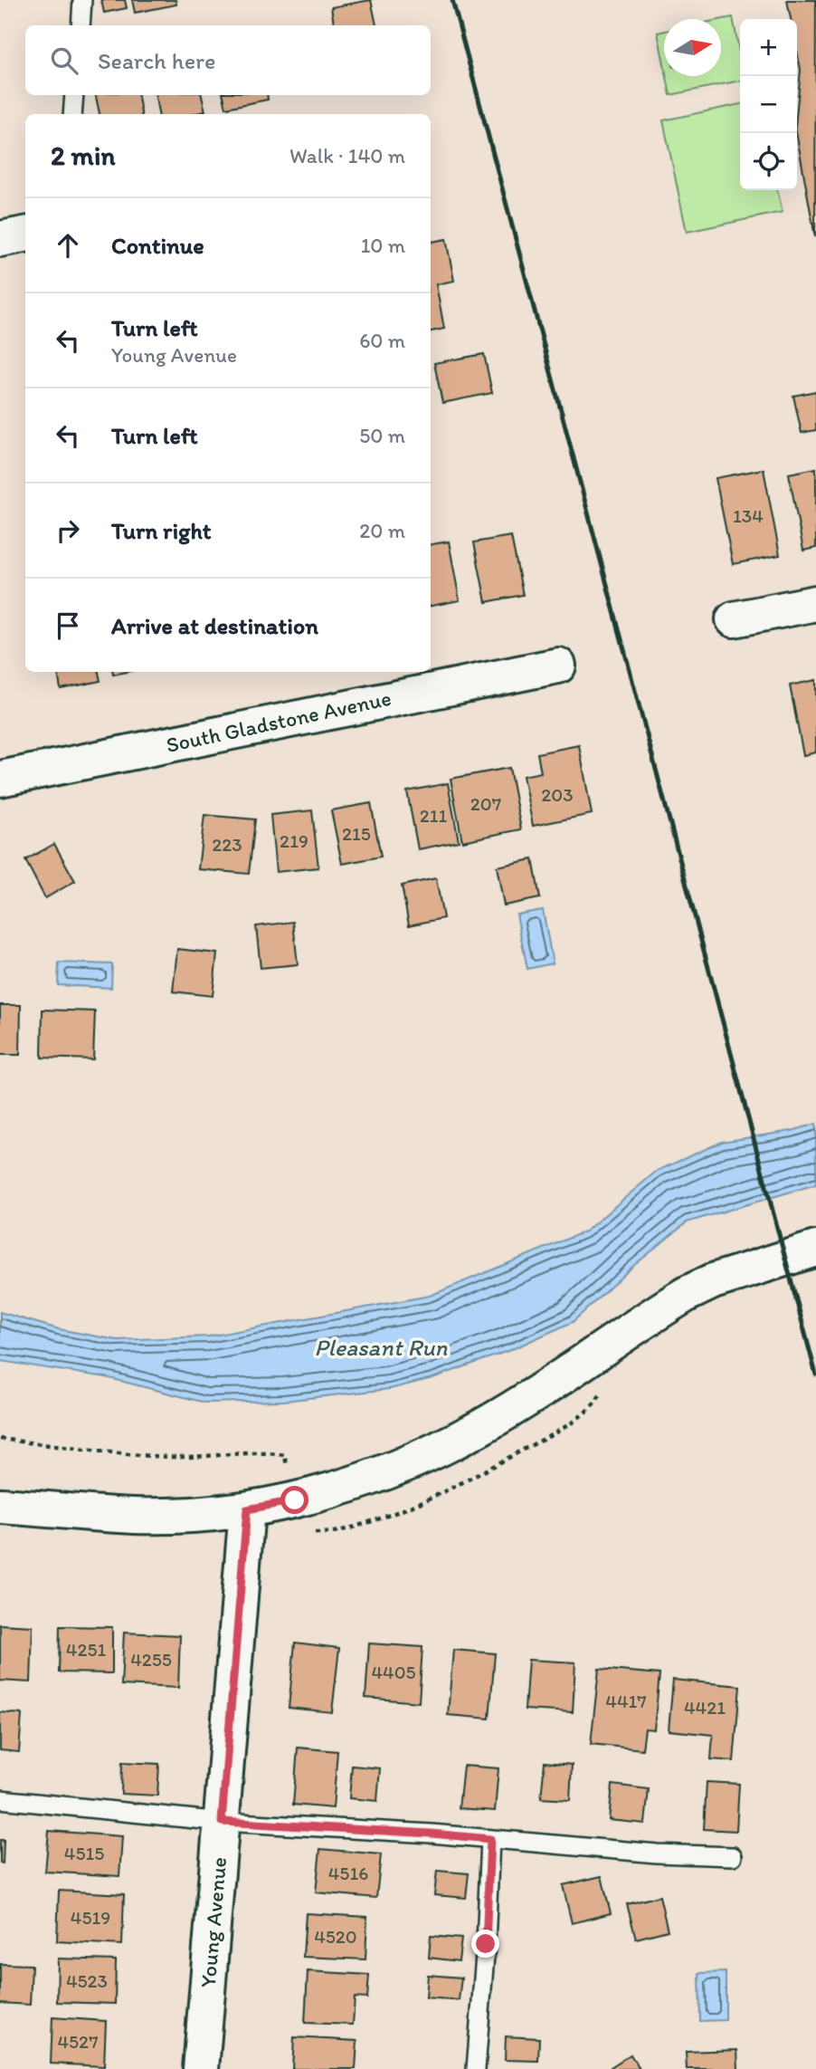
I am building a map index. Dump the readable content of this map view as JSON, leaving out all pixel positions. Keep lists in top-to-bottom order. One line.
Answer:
{"streets":{"street":["South Gladstone Avenue","Young Avenue"]},"water":["Pleasant Run"],"house_numbers":["134","203","207","211","215","219","223","4251","4255","4405","4417","4421","4515","4516","4519","4520","4523","4527"],"north":"right","page":{"map_buttons":["+","−"],"search":"Search here","heading":["2 min","Walk · 140 m"],"list":[["Continue","10 m"],["Turn left","Young Avenue","60 m"],["Turn left","50 m"],["Turn right","20 m"],"Arrive at destination"]}}
